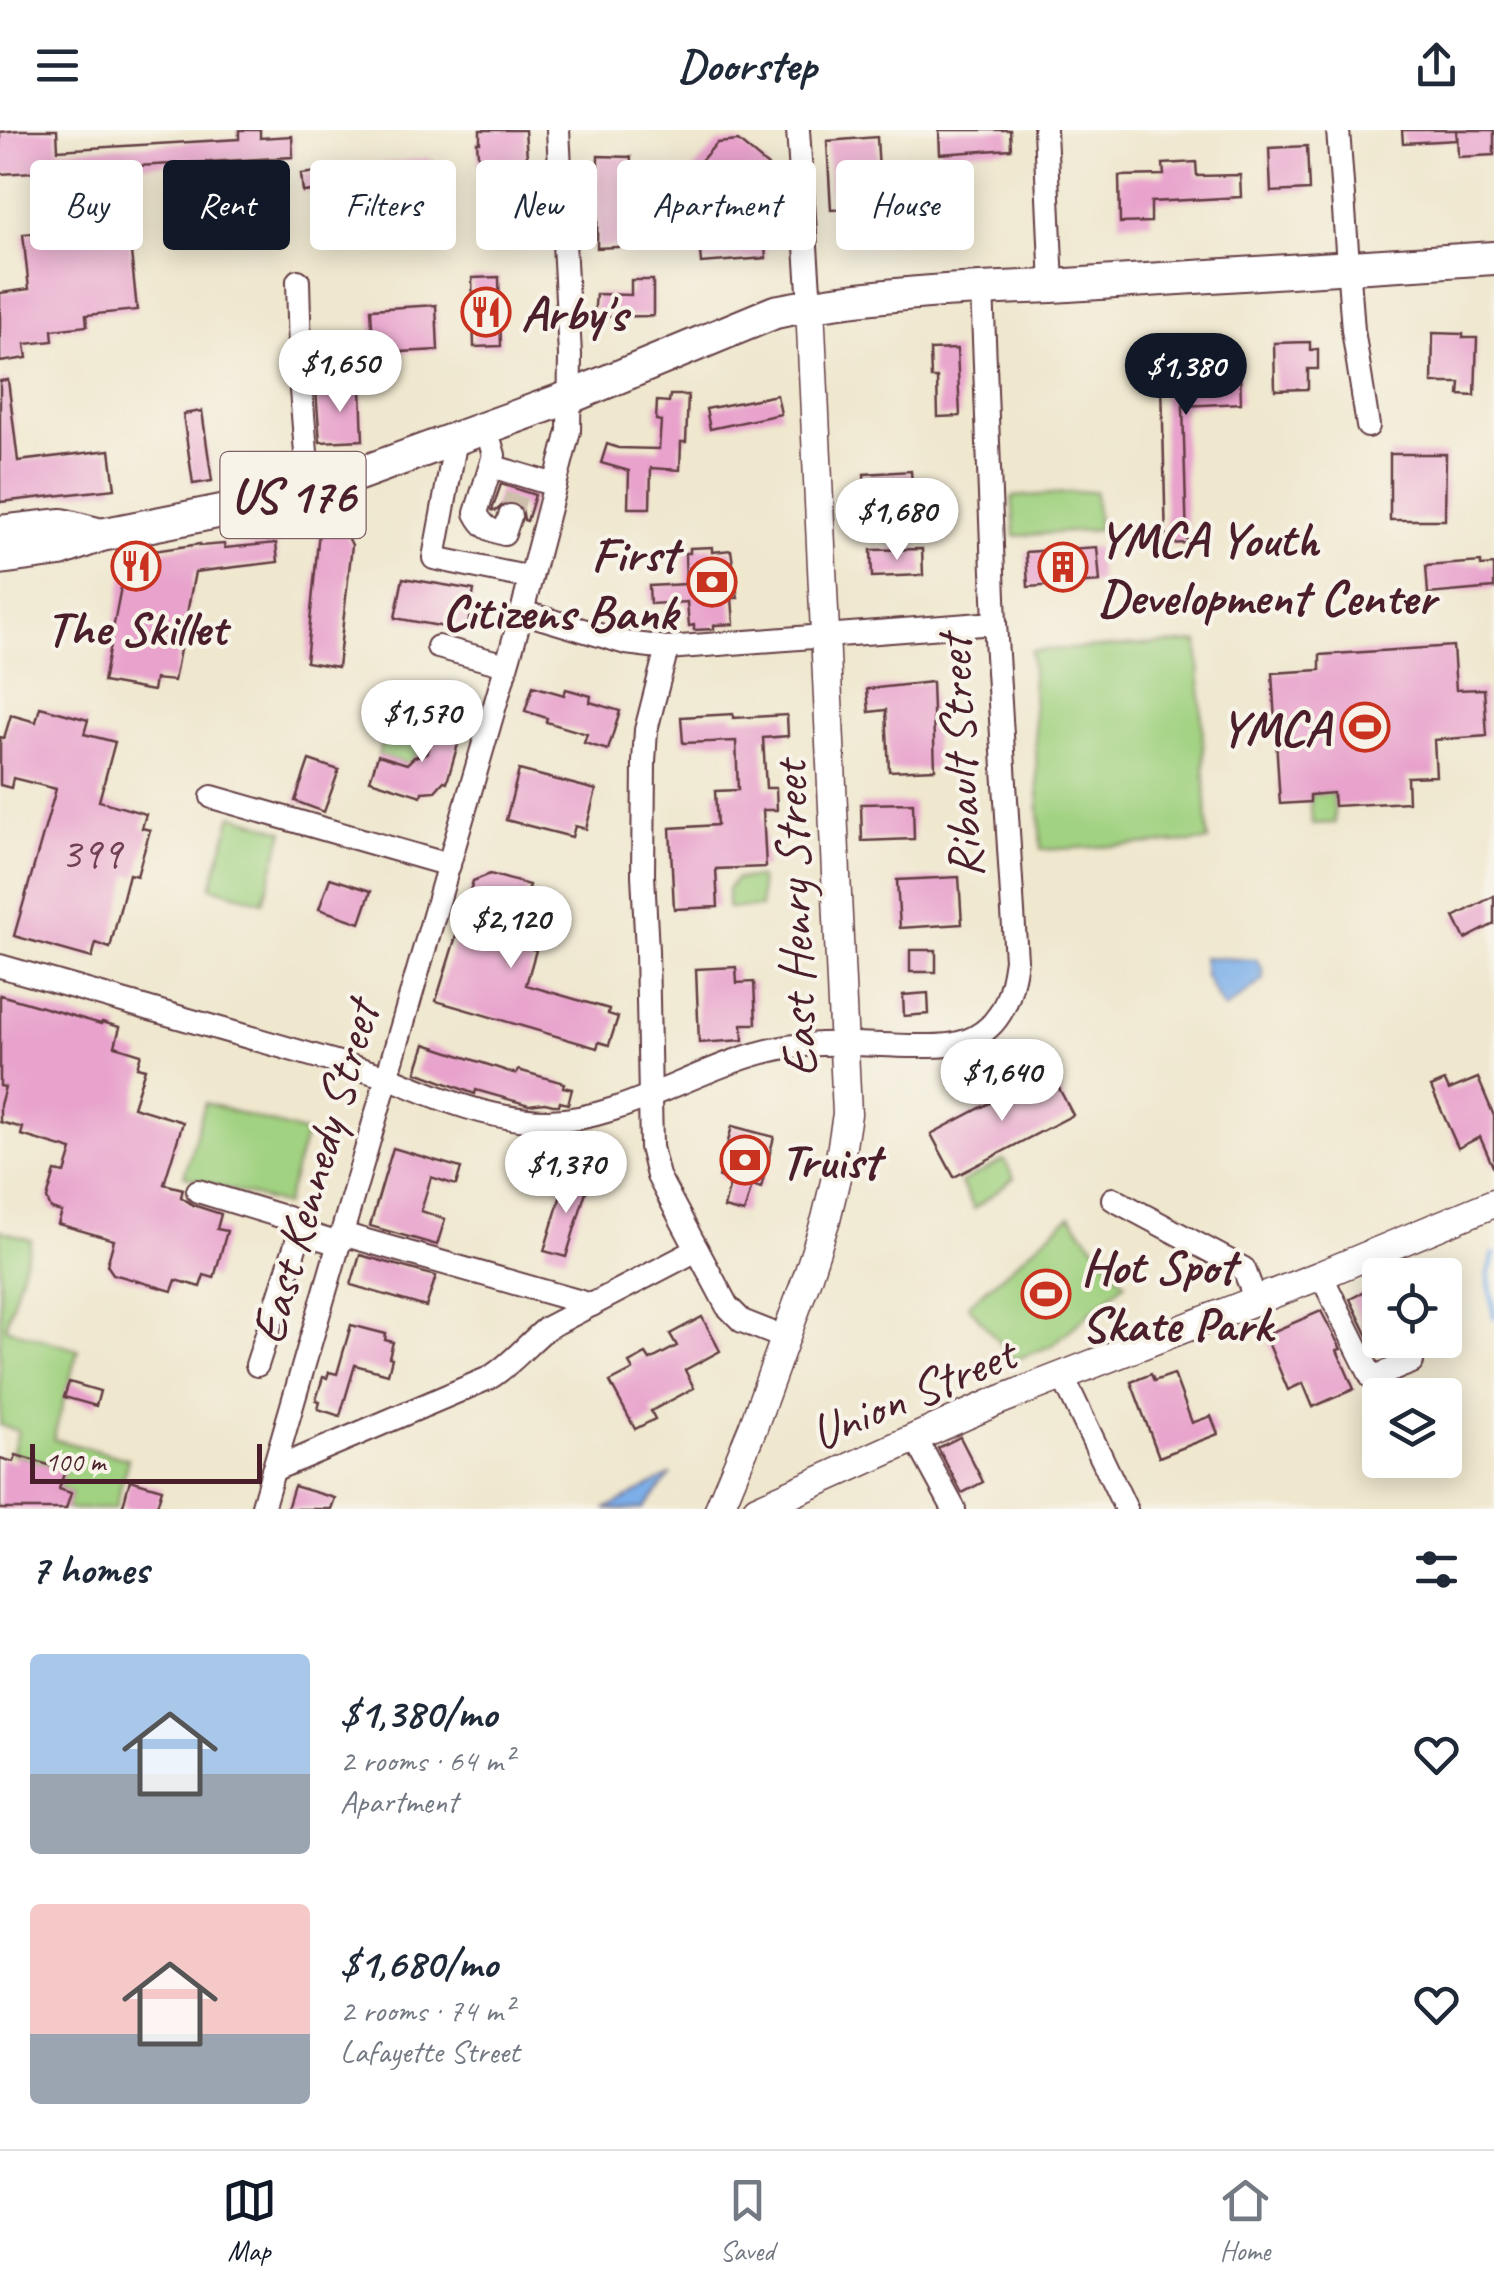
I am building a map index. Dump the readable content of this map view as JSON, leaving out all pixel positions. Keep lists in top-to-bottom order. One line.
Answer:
{"streets":{"highway":["US 176"],"main road":["East Henry Street","Union Street"],"street":["Ribault Street","East Kennedy Street"]},"crossings":[["US 176","Ribault Street"],["US 176","East Henry Street"],["US 176","East Kennedy Street"],["Ribault Street","East Henry Street"]],"places":{"restaurant":["Arby's","The Skillet"],"building":["YMCA Youth Development Center"],"bank":["First Citizens Bank","Truist"],"sports":["YMCA","Hot Spot Skate Park"]},"house_numbers":["399"],"scale_bar":"100 m","page":{"header":"Doorstep","chip":["Buy","Rent","Filters","New","Apartment","House"],"price":["$1,650","$1,380","$1,680","$1,570","$2,120","$1,640","$1,370"],"scale":"100 m","heading":"7 homes","list":[{"name":"$1,380/mo","note":"2 rooms · 64 m² · Apartment"},{"name":"$1,680/mo","note":"2 rooms · 74 m² · Lafayette Street"}],"tabs":["Map","Saved","Home"]}}
